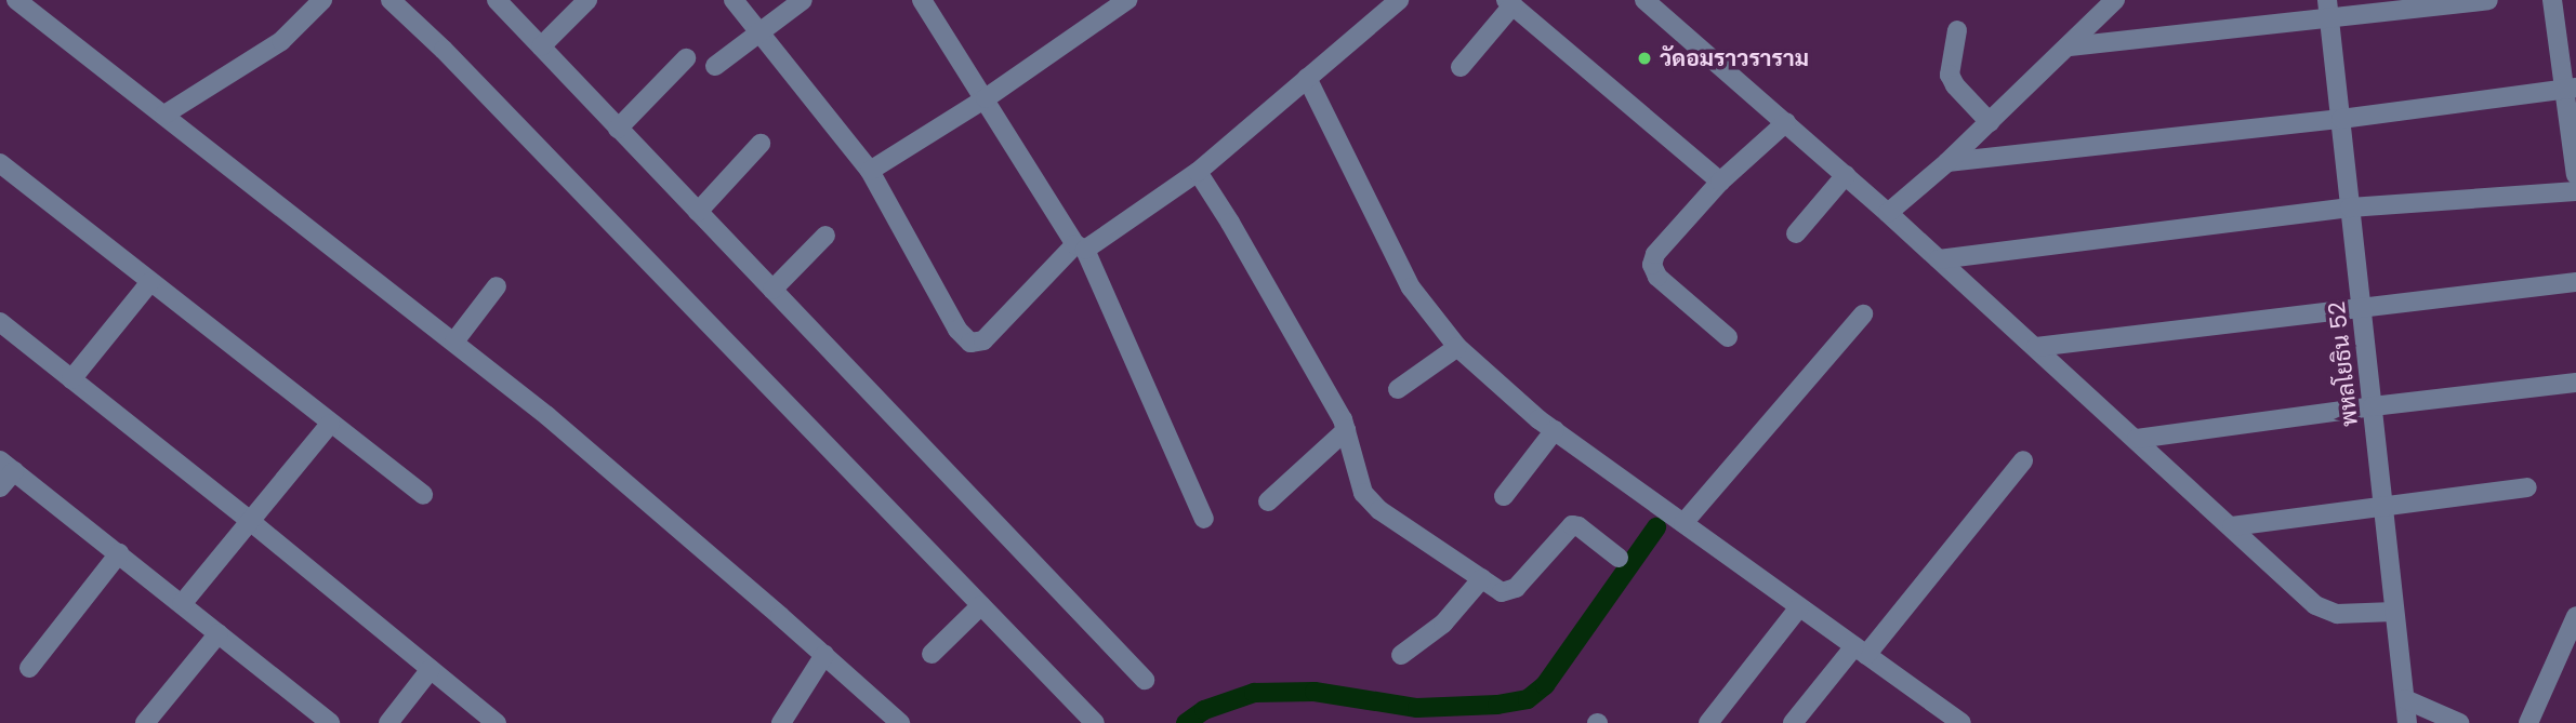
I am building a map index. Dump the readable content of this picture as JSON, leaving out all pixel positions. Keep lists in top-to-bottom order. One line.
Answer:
{"streets":{"street":["พหลโยธิน 52"]},"places":["วัดอมราวราราม"]}
